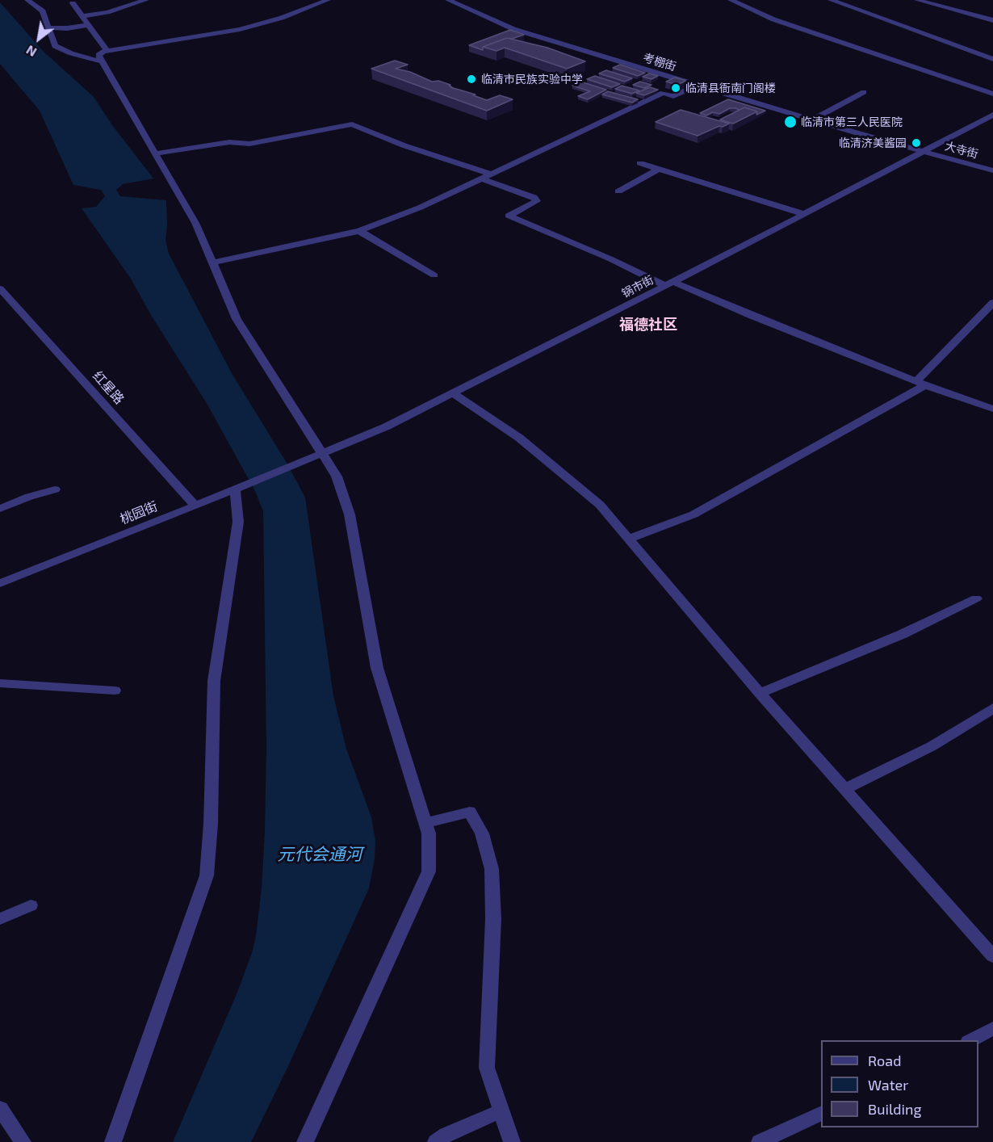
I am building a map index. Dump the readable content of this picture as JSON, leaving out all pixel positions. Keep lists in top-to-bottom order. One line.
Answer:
{"streets":{"street":["考棚街","大寺街","锅市街","红星路","桃园街"]},"crossings":[["考棚街","大寺街"],["考棚街","锅市街"],["大寺街","锅市街"],["锅市街","桃园街"],["红星路","桃园街"]],"districts":["福德社区"],"water":["元代会通河"],"places":["临清市民族实验中学","临清县衙南门阁楼","临清市第三人民医院","临清济美酱园"],"legend":["Road","Water","Building"],"north":"bottom left"}
